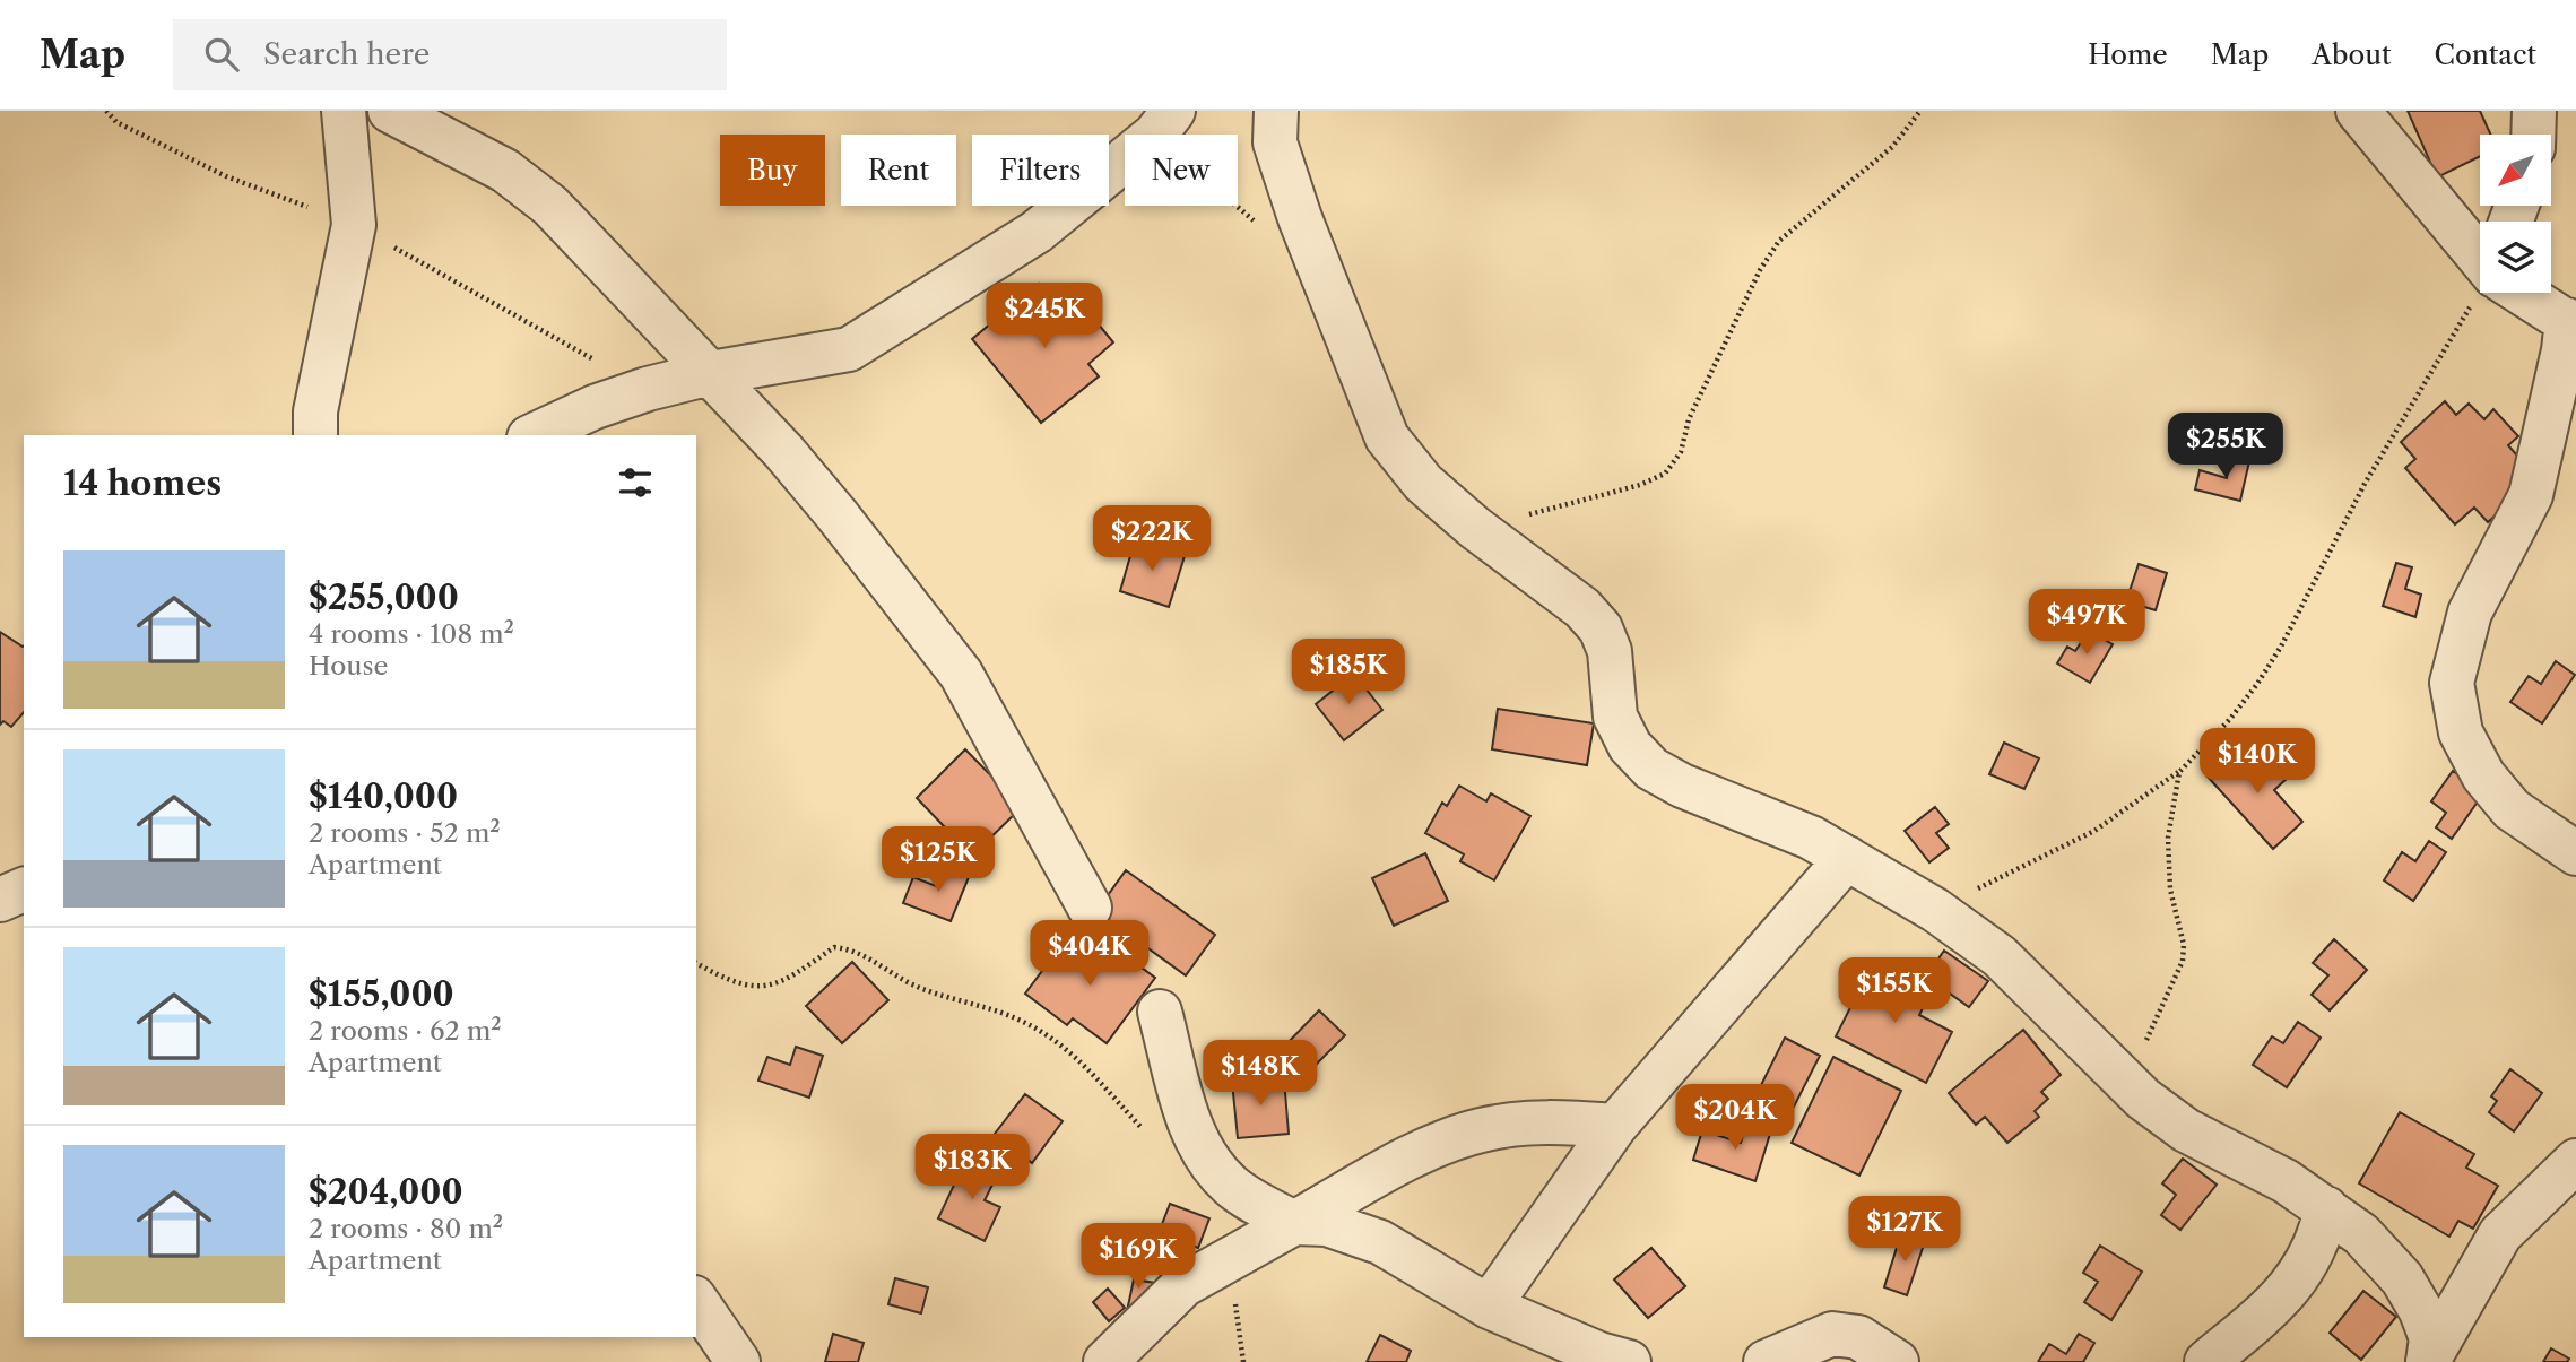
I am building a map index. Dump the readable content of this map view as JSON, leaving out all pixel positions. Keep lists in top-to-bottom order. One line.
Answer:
{"north":"bottom left","page":{"header":"Map","search":"Search here","nav":["Home","Map","About","Contact"],"chip":["Buy","Rent","Filters","New"],"price":["$245K","$255K","$222K","$497K","$185K","$140K","$125K","$404K","$155K","$148K","$204K","$183K","$127K","$169K"],"heading":"14 homes","list":[{"name":"$255,000","note":"4 rooms · 108 m² · House"},{"name":"$140,000","note":"2 rooms · 52 m² · Apartment"},{"name":"$155,000","note":"2 rooms · 62 m² · Apartment"},{"name":"$204,000","note":"2 rooms · 80 m² · Apartment"}]}}
